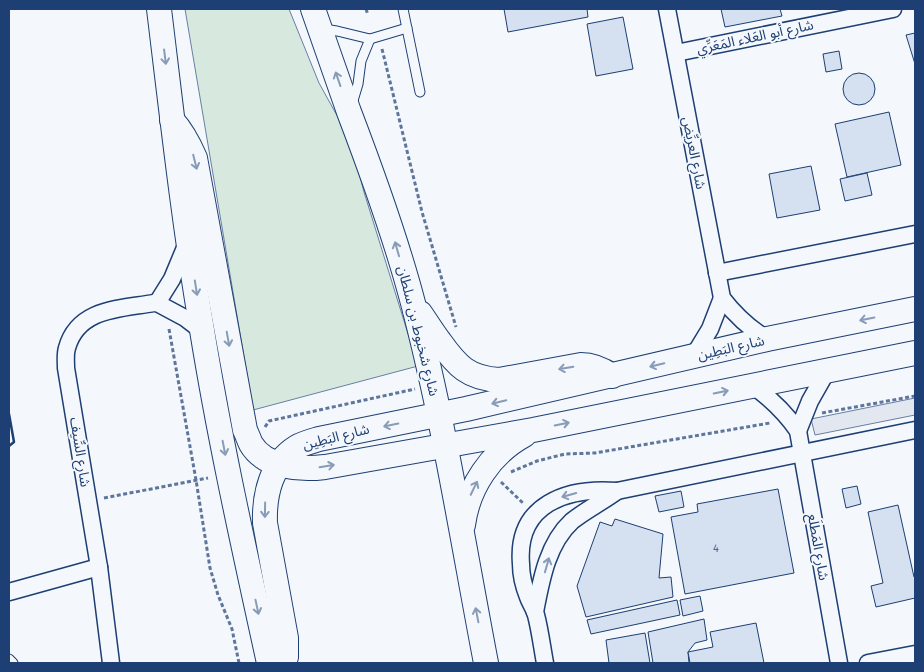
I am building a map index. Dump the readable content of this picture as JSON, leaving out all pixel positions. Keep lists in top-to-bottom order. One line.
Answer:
{"streets":{"main road":["شارع شخبوط بن سلطان","شارع البَطِين"],"street":["شارع أبو العَلاء المَعَرِّي","شارع العريِّض","شارع السِّيف","شارع المَطلَع"]},"crossings":[["شارع أبو العَلاء المَعَرِّي","شارع العريِّض"],["شارع العريِّض","شارع البَطِين"],["شارع شخبوط بن سلطان","شارع البَطِين"]],"house_numbers":["4"]}
